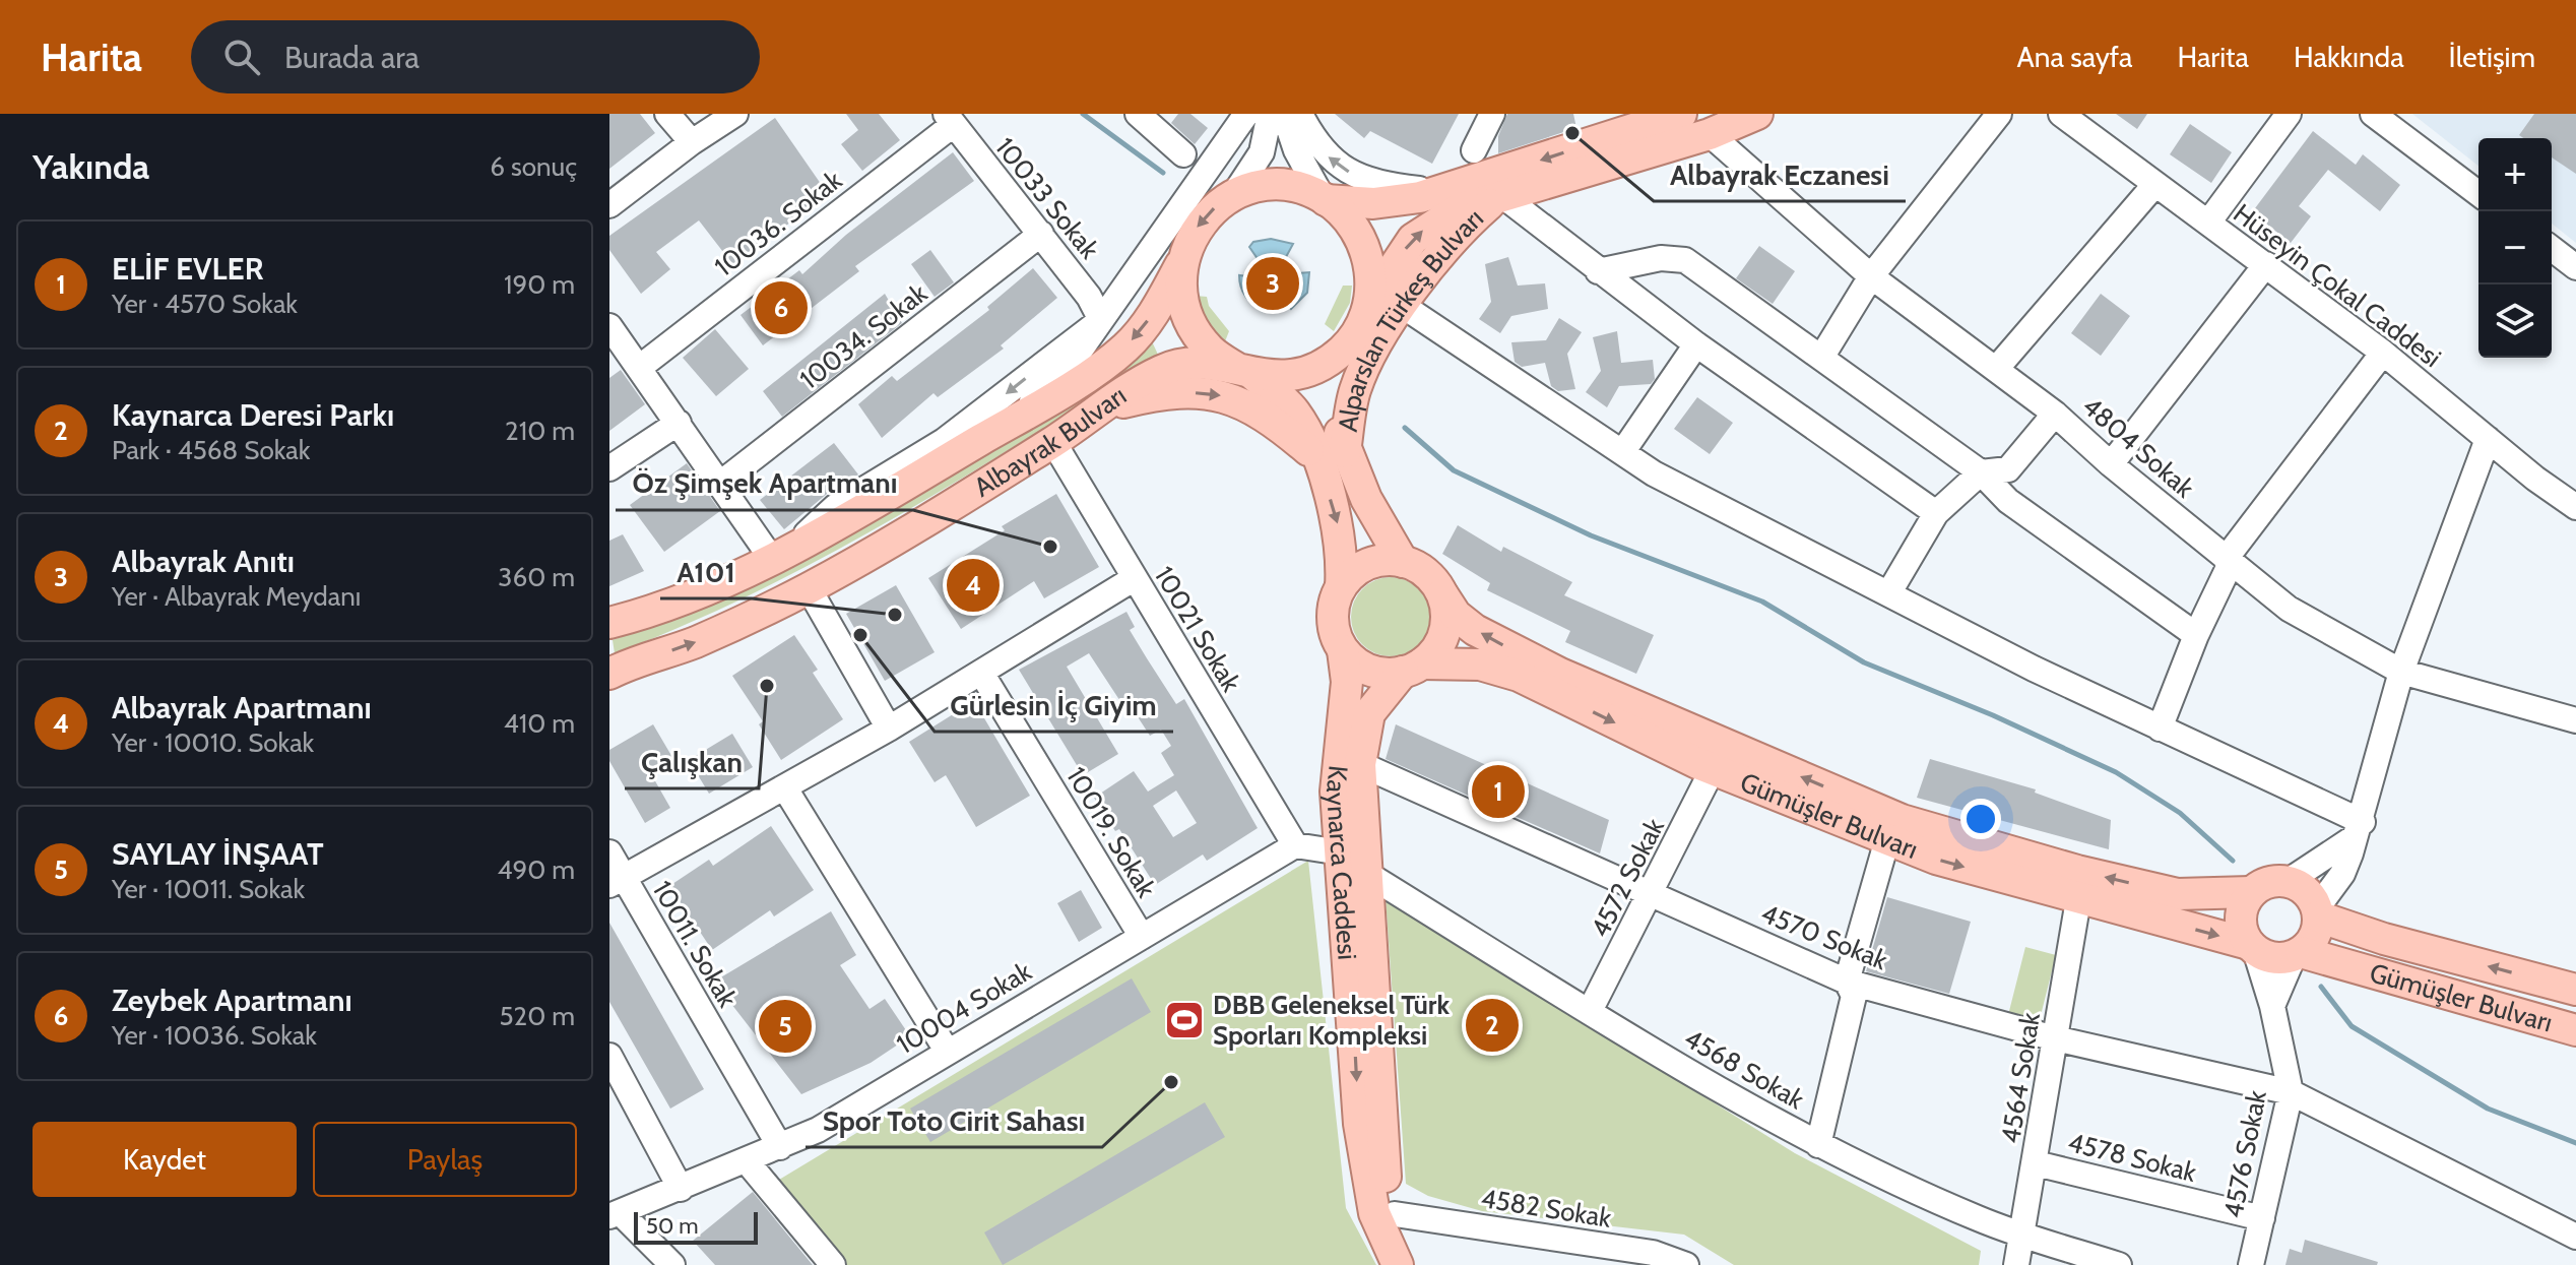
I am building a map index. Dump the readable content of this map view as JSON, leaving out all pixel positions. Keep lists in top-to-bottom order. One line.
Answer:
{"streets":{"main road":["Alparslan Türkeş Bulvarı","Albayrak Bulvarı","Gümüşler Bulvarı","Kaynarca Caddesi"],"street":["10033 Sokak","10036. Sokak","Hüseyin Çokal Caddesi","10034. Sokak","4804 Sokak","10021 Sokak","10019. Sokak","4572 Sokak","4570 Sokak","10011. Sokak","10004 Sokak","4568 Sokak","4564 Sokak","4576 Sokak","4578 Sokak","4582 Sokak"]},"crossings":[["10033 Sokak","10036. Sokak"],["10033 Sokak","10034. Sokak"],["10033 Sokak","Albayrak Bulvarı"],["Alparslan Türkeş Bulvarı","Albayrak Bulvarı"],["Alparslan Türkeş Bulvarı","4804 Sokak"],["Alparslan Türkeş Bulvarı","Kaynarca Caddesi"],["Albayrak Bulvarı","10021 Sokak"],["Albayrak Bulvarı","Kaynarca Caddesi"],["10021 Sokak","10004 Sokak"],["Gümüşler Bulvarı","Kaynarca Caddesi"],["Gümüşler Bulvarı","4572 Sokak"],["Gümüşler Bulvarı","4564 Sokak"],["Gümüşler Bulvarı","4576 Sokak"],["10019. Sokak","10004 Sokak"],["Kaynarca Caddesi","4570 Sokak"],["Kaynarca Caddesi","4568 Sokak"],["Kaynarca Caddesi","4582 Sokak"],["4572 Sokak","4570 Sokak"],["4572 Sokak","4568 Sokak"],["4570 Sokak","4564 Sokak"],["4570 Sokak","4576 Sokak"],["10011. Sokak","10004 Sokak"],["4568 Sokak","4564 Sokak"],["4564 Sokak","4578 Sokak"],["4576 Sokak","4578 Sokak"]],"places":{"other":["Albayrak Eczanesi","Öz Şimşek Apartmanı","A101","Gürlesin İç Giyim","Çalışkan","Spor Toto Cirit Sahası"],"sports":["DBB Geleneksel Türk Sporları Kompleksi"]},"scale_bar":"50 m","page":{"header":"Harita","search":"Burada ara","nav":["Ana sayfa","Harita","Hakkında","İletişim"],"heading":["Yakında","6 sonuç"],"map_buttons":["+","−"],"list":[{"mark":"1","name":"ELİF EVLER","note":"Yer · 4570 Sokak","value":"190 m"},{"mark":"2","name":"Kaynarca Deresi Parkı","note":"Park · 4568 Sokak","value":"210 m"},{"mark":"3","name":"Albayrak Anıtı","note":"Yer · Albayrak Meydanı","value":"360 m"},{"mark":"4","name":"Albayrak Apartmanı","note":"Yer · 10010. Sokak","value":"410 m"},{"mark":"5","name":"SAYLAY İNŞAAT","note":"Yer · 10011. Sokak","value":"490 m"},{"mark":"6","name":"Zeybek Apartmanı","note":"Yer · 10036. Sokak","value":"520 m"}],"pins":["3","6","4","1","2","5"],"buttons":["Kaydet","Paylaş"],"scale":"50 m"}}
